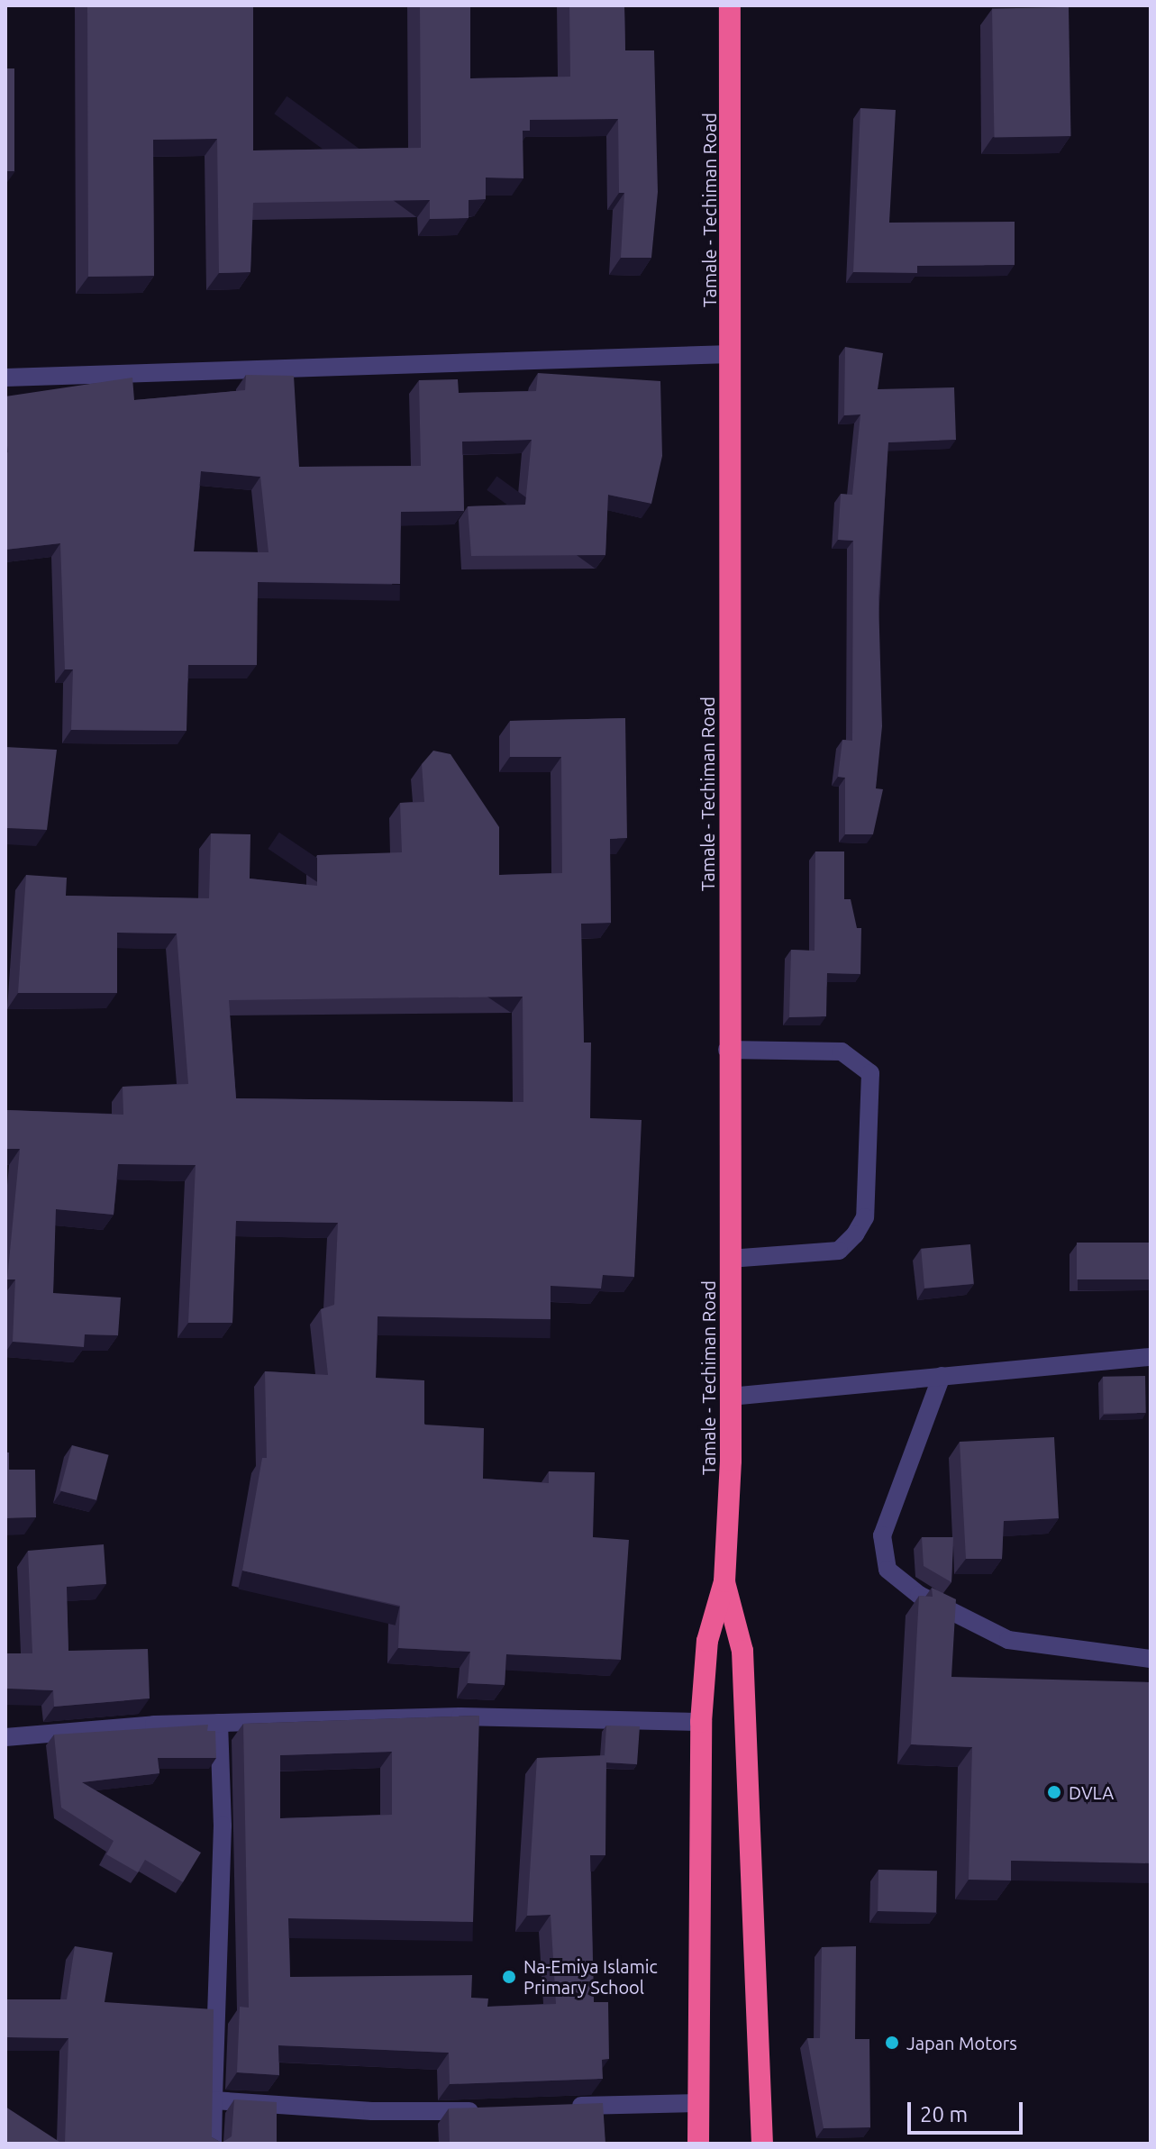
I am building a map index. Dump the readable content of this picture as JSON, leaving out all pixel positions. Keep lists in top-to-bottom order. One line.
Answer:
{"streets":{"highway":["Tamale - Techiman Road"]},"places":["DVLA","Na-Emiya Islamic Primary School","Japan Motors"],"scale_bar":"20 m"}
